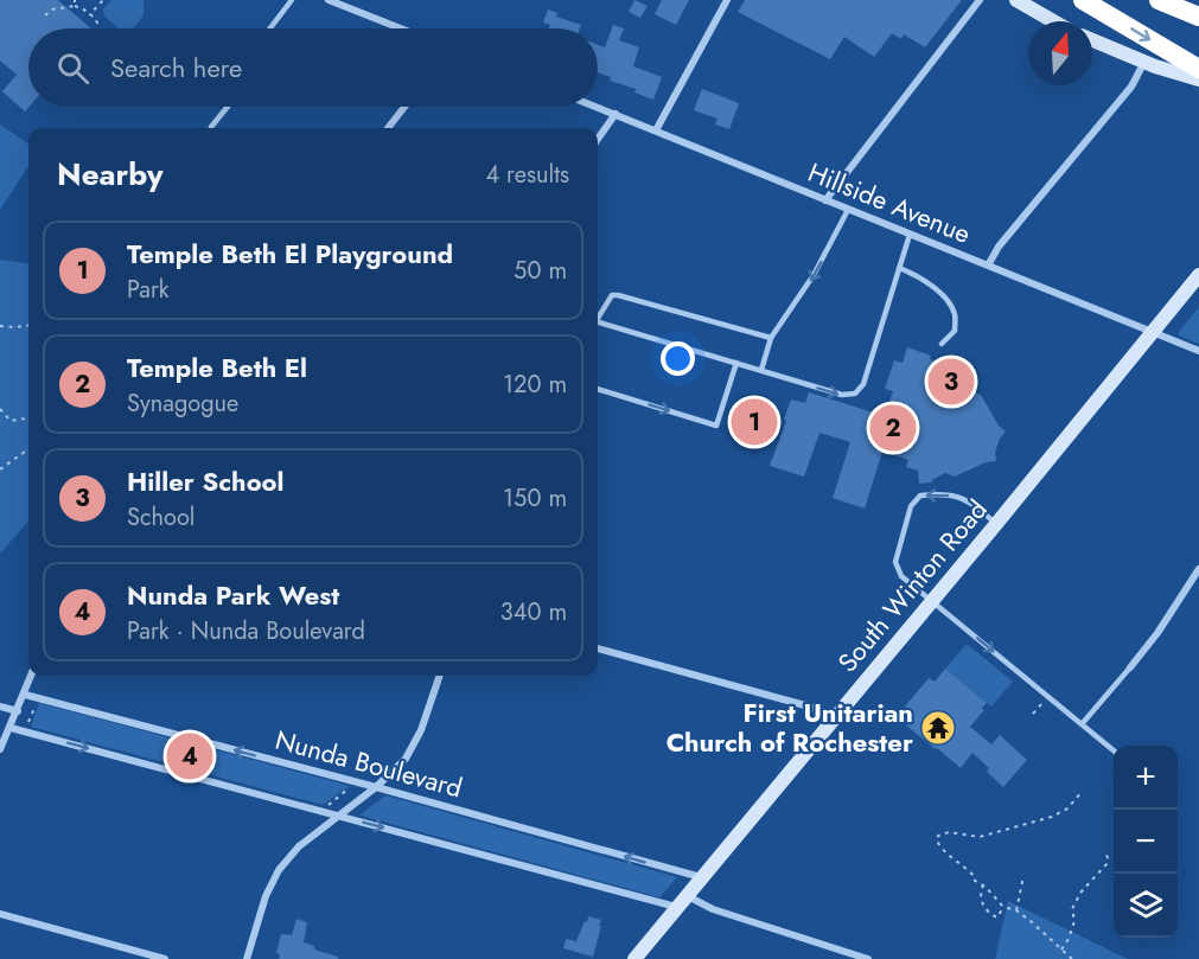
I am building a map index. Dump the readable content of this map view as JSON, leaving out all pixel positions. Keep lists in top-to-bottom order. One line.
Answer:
{"streets":{"main road":["South Winton Road"],"street":["Hillside Avenue","Nunda Boulevard"]},"crossings":[["Hillside Avenue","South Winton Road"],["South Winton Road","Nunda Boulevard"]],"places":{"temple":["First Unitarian Church of Rochester"]},"north":"top","page":{"search":"Search here","heading":["Nearby","4 results"],"list":[{"mark":"1","name":"Temple Beth El Playground","note":"Park","value":"50 m"},{"mark":"2","name":"Temple Beth El","note":"Synagogue","value":"120 m"},{"mark":"3","name":"Hiller School","note":"School","value":"150 m"},{"mark":"4","name":"Nunda Park West","note":"Park · Nunda Boulevard","value":"340 m"}],"pins":["3","1","2","4"],"map_buttons":["+","−"]}}
